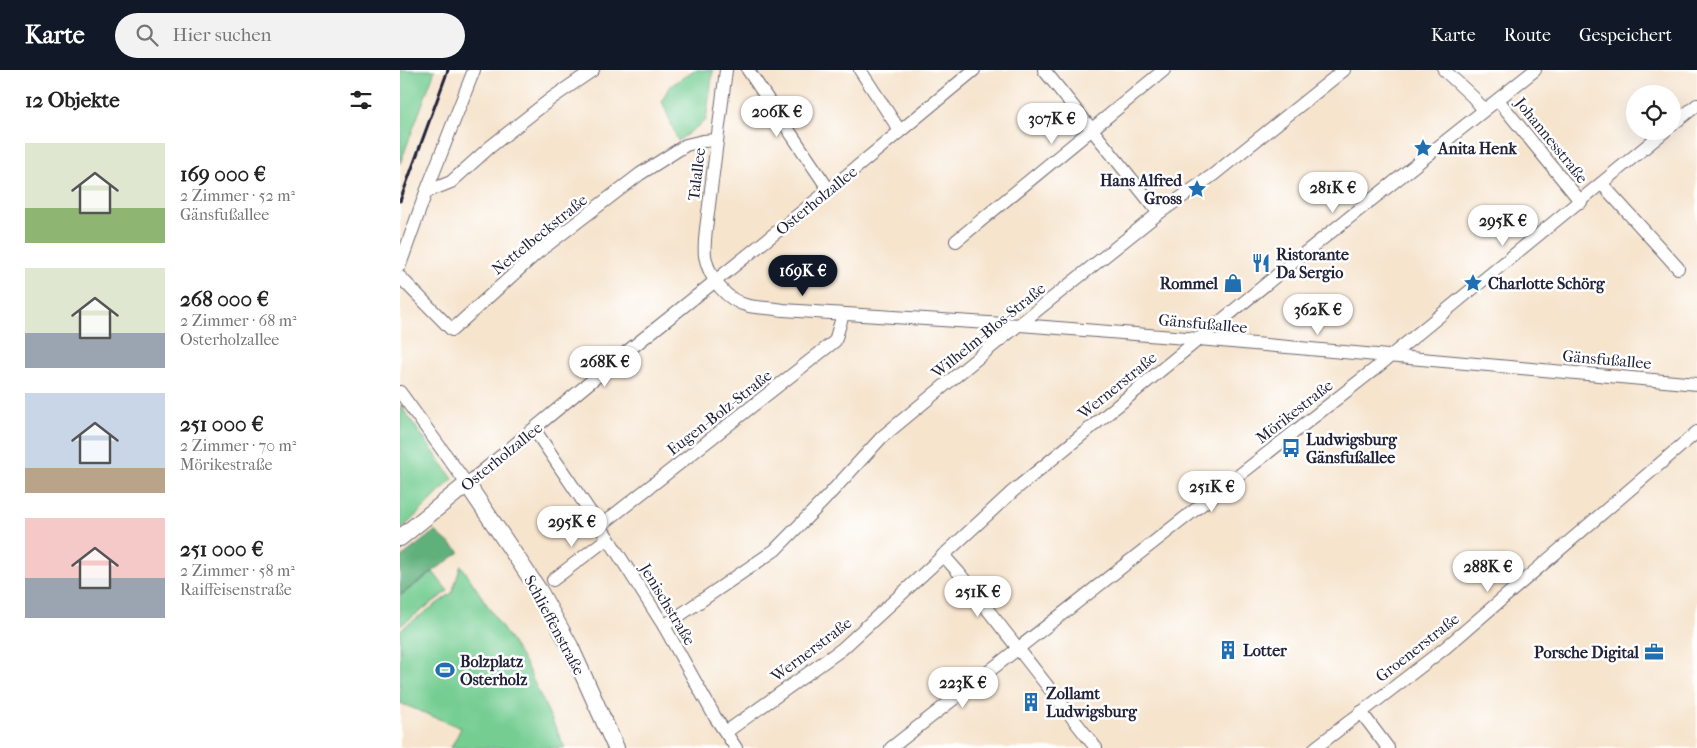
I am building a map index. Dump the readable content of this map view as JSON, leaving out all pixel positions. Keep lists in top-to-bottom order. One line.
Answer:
{"streets":{"street":["Johannesstraße","Talallee","Osterholzallee","Nettelbeckstraße","Gänsfußallee","Wilhelm-Blos-Straße","Wernerstraße","Mörikestraße","Eugen-Bolz-Straße","Jenischstraße","Schlieffenstraße","Groenerstraße"]},"crossings":[["Johannesstraße","Wernerstraße"],["Johannesstraße","Mörikestraße"],["Talallee","Osterholzallee"],["Talallee","Nettelbeckstraße"],["Talallee","Gänsfußallee"],["Osterholzallee","Gänsfußallee"],["Osterholzallee","Jenischstraße"],["Osterholzallee","Schlieffenstraße"],["Gänsfußallee","Wilhelm-Blos-Straße"],["Gänsfußallee","Wernerstraße"],["Gänsfußallee","Mörikestraße"],["Gänsfußallee","Eugen-Bolz-Straße"],["Wilhelm-Blos-Straße","Jenischstraße"],["Wernerstraße","Jenischstraße"],["Eugen-Bolz-Straße","Jenischstraße"]],"places":{"place":["Anita Henk","Hans Alfred Gross","Charlotte Schörg"],"restaurant":["Ristorante Da Sergio"],"shop":["Rommel"],"bus stop":["Ludwigsburg Gänsfußallee"],"building":["Lotter","Zollamt Ludwigsburg"],"office":["Porsche Digital"],"sports":["Bolzplatz Osterholz"]},"page":{"header":"Karte","search":"Hier suchen","nav":["Karte","Route","Gespeichert"],"heading":"12 Objekte","price":["206K €","307K €","281K €","295K €","169K €","362K €","268K €","251K €","295K €","288K €","251K €","223K €"],"list":[{"name":"169 000 €","note":"2 Zimmer · 52 m² · Gänsfußallee"},{"name":"268 000 €","note":"2 Zimmer · 68 m² · Osterholzallee"},{"name":"251 000 €","note":"2 Zimmer · 70 m² · Mörikestraße"},{"name":"251 000 €","note":"2 Zimmer · 58 m² · Raiffeisenstraße"}]}}
